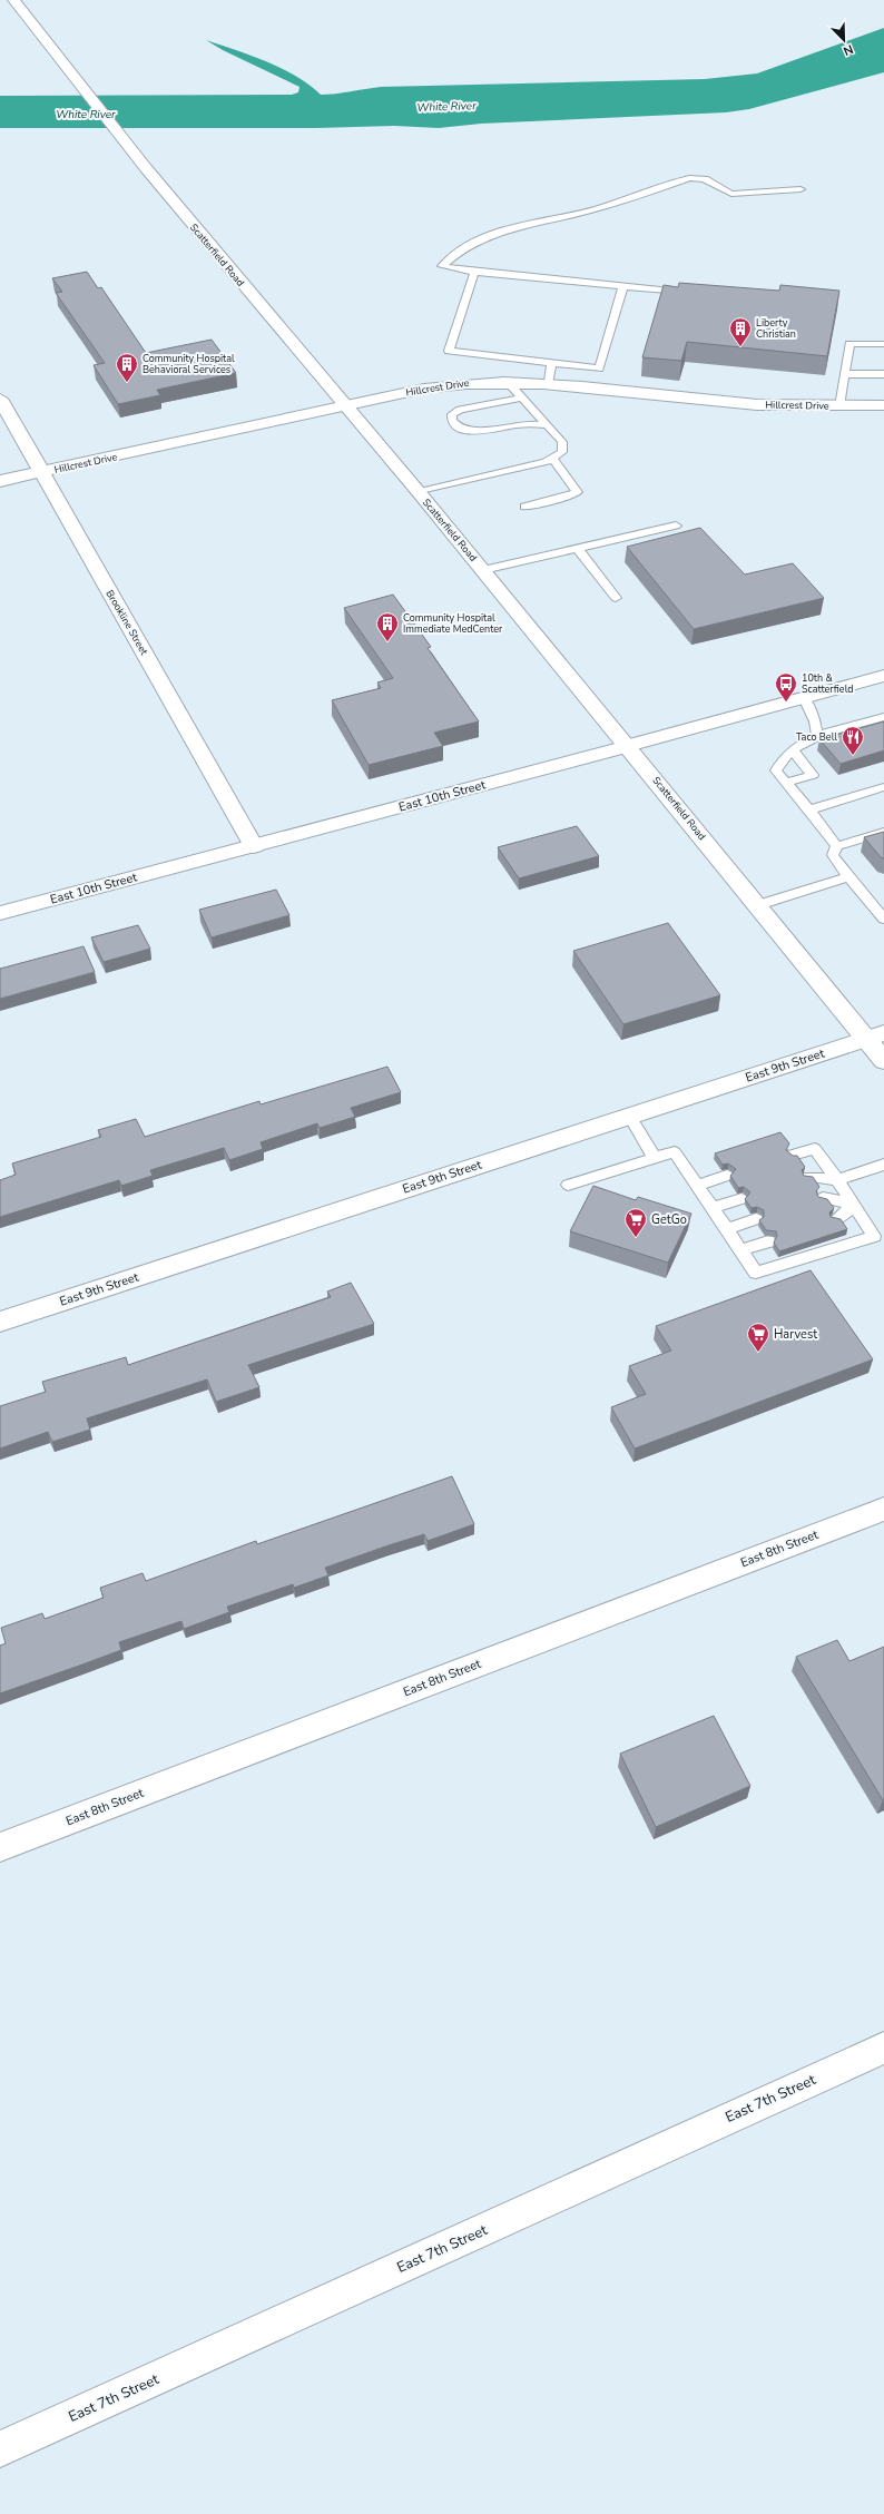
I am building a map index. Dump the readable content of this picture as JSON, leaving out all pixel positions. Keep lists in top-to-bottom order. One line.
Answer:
{"streets":{"street":["Scatterfield Road","Hillcrest Drive","Brookline Street","East 10th Street","East 9th Street","East 8th Street","East 7th Street"]},"crossings":[["Scatterfield Road","Hillcrest Drive"],["Scatterfield Road","East 10th Street"],["Scatterfield Road","East 9th Street"],["Hillcrest Drive","Brookline Street"],["Brookline Street","East 10th Street"]],"water":["White River"],"places":{"building":["Liberty Christian","Community Hospital Behavioral Services","Community Hospital Immediate MedCenter"],"bus stop":["10th & Scatterfield"],"restaurant":["Taco Bell"],"supermarket":["GetGo","Harvest"]},"north":"bottom right"}
